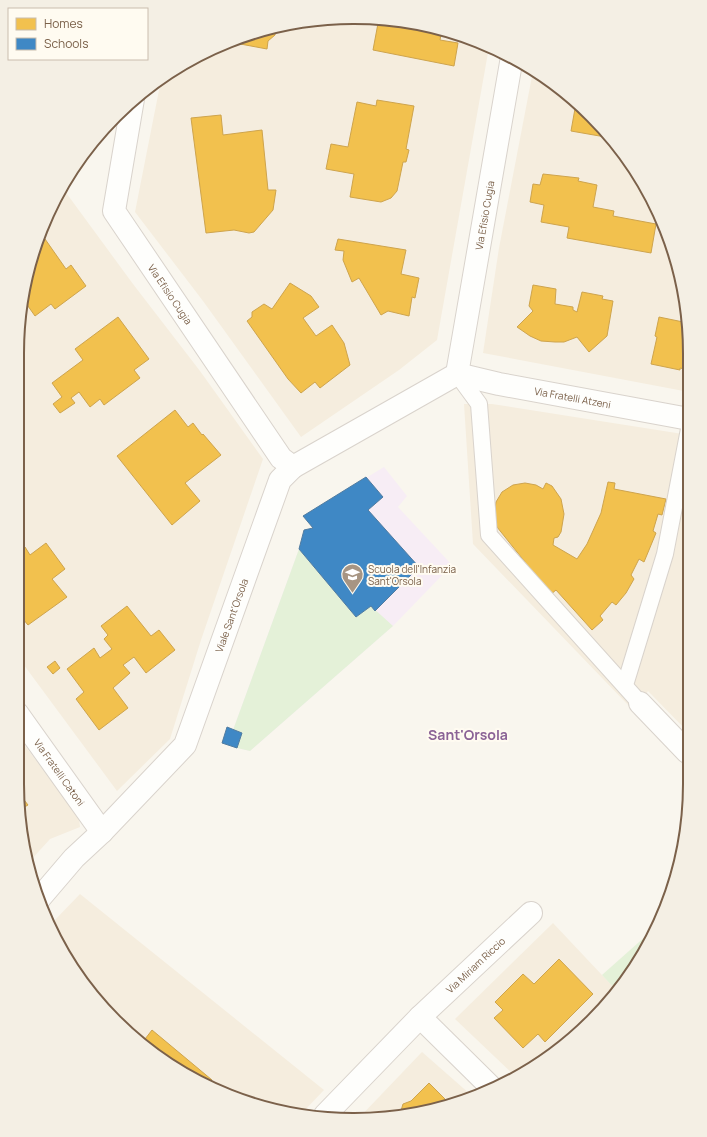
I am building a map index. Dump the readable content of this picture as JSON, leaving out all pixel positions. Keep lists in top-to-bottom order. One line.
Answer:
{"streets":{"street":["Via Efisio Cugia","Via Fratelli Atzeni","Viale Sant'Orsola","Via Fratelli Catoni","Via Miriam Riccio"]},"crossings":[["Via Efisio Cugia","Via Fratelli Atzeni"],["Via Efisio Cugia","Viale Sant'Orsola"],["Via Fratelli Atzeni","Viale Sant'Orsola"],["Viale Sant'Orsola","Via Fratelli Catoni"]],"districts":["Sant'Orsola"],"places":{"school or university":["Scuola dell'Infanzia Sant'Orsola"]},"legend":["Homes","Schools"]}
